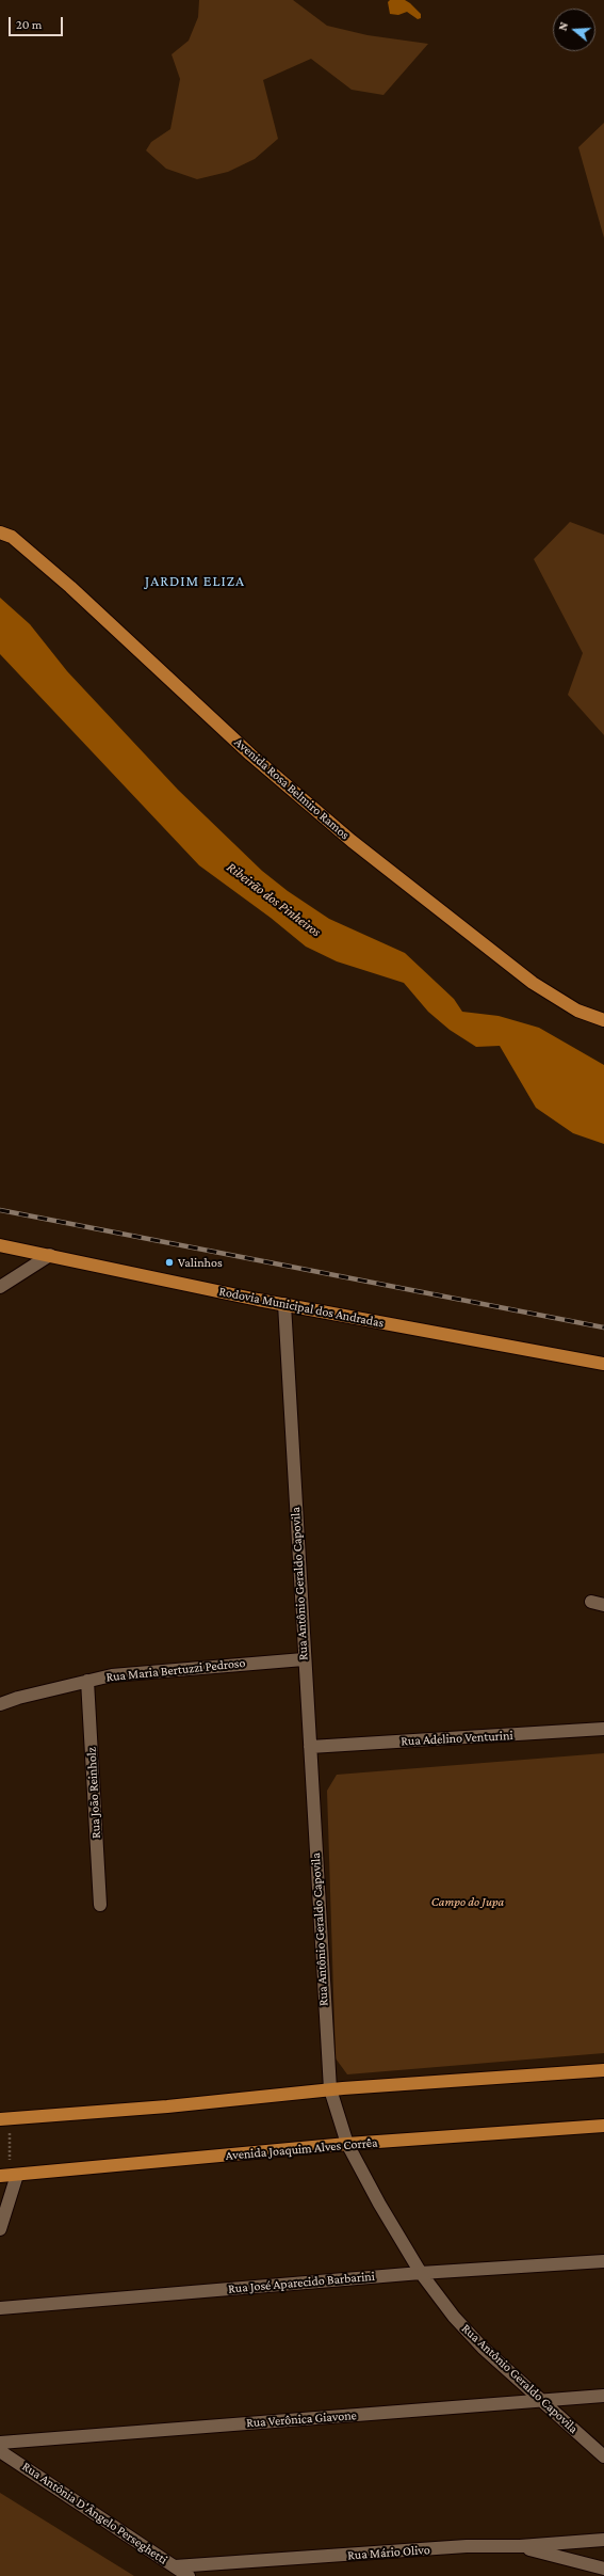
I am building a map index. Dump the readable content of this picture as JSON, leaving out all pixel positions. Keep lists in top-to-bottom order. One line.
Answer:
{"streets":{"main road":["Avenida Rosa Belmiro Ramos","Rodovia Municipal dos Andradas","Avenida Joaquim Alves Corrêa"],"street":["Rua Antônio Geraldo Capovila","Rua Maria Bertuzzi Pedroso","Rua Adelino Venturini","Rua João Reinholz","Rua José Aparecido Barbarini","Rua Verônica Giavone","Rua Antônia D'Ângelo Perseghetti","Rua Mário Olivo"]},"crossings":[["Rodovia Municipal dos Andradas","Rua Antônio Geraldo Capovila"],["Rua Antônio Geraldo Capovila","Rua Maria Bertuzzi Pedroso"],["Rua Antônio Geraldo Capovila","Rua Adelino Venturini"],["Rua Antônio Geraldo Capovila","Avenida Joaquim Alves Corrêa"],["Rua Antônio Geraldo Capovila","Rua José Aparecido Barbarini"],["Rua Antônio Geraldo Capovila","Rua Verônica Giavone"],["Rua Maria Bertuzzi Pedroso","Rua João Reinholz"],["Rua Antônia D'Ângelo Perseghetti","Rua Mário Olivo"]],"districts":["JARDIM ELIZA"],"water":["Ribeirão dos Pinheiros"],"parks":["Campo do Jupa"],"places":["Valinhos"],"scale_bar":"20 m","north":"left"}
